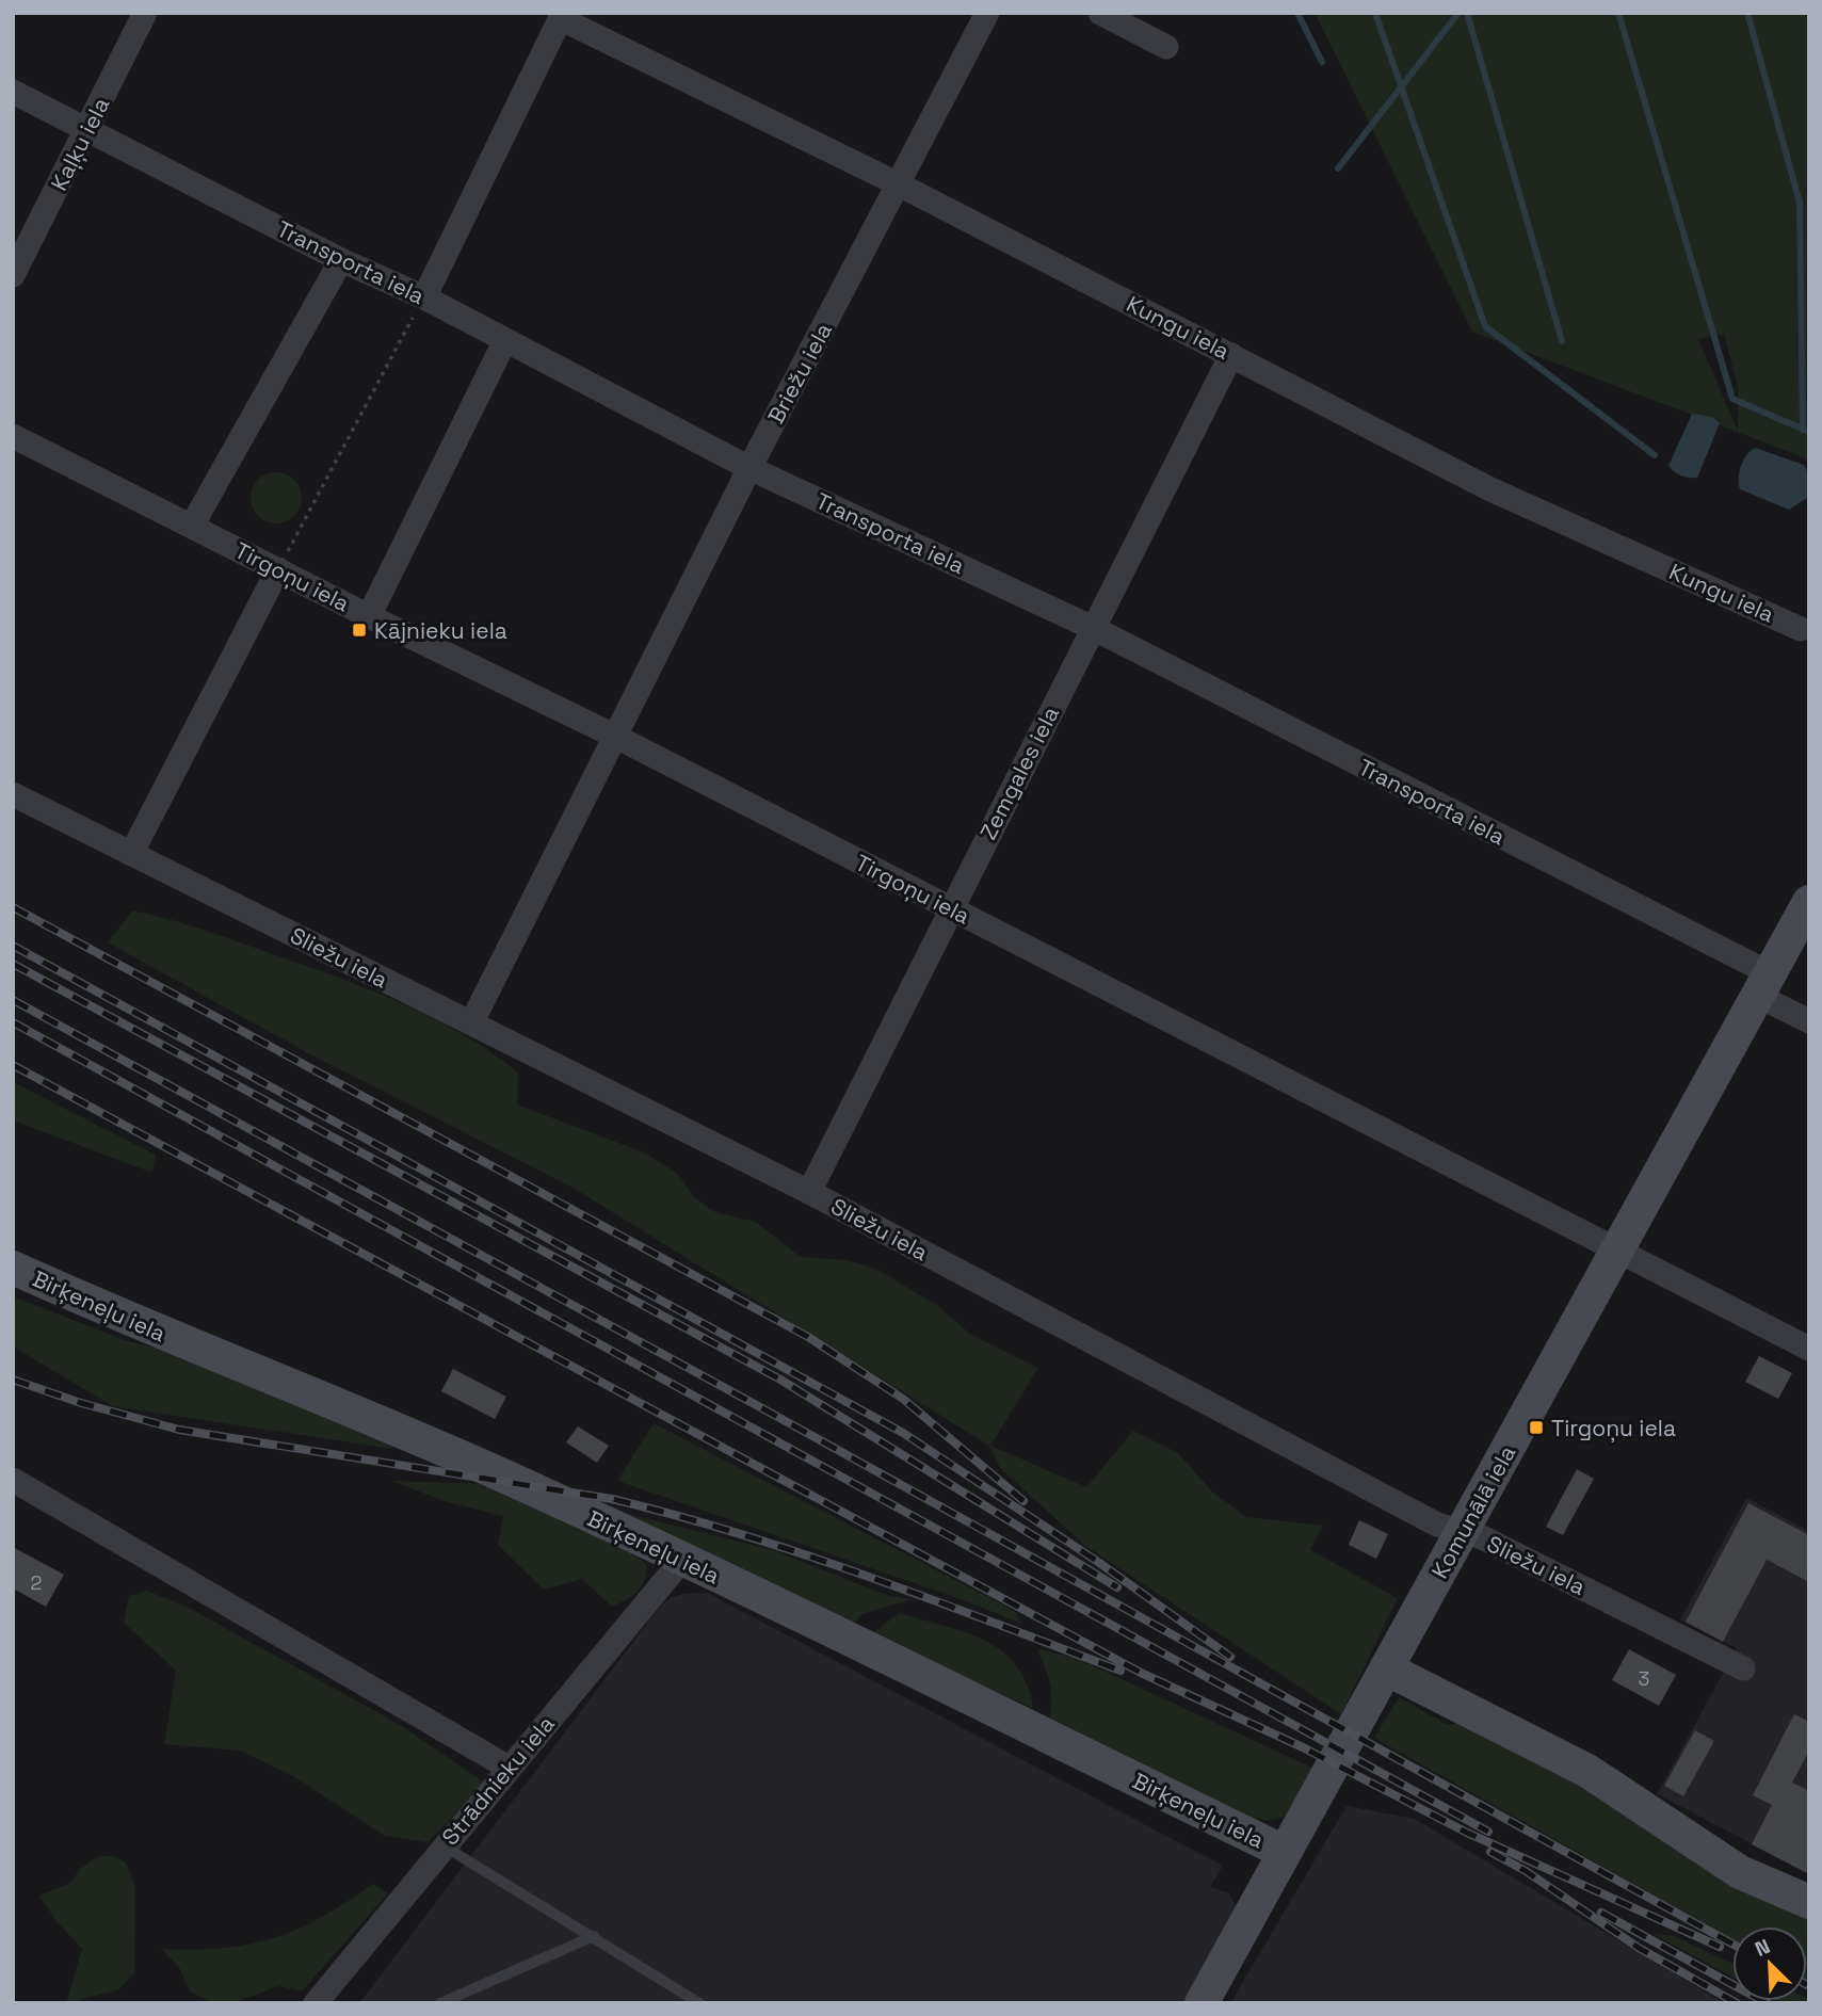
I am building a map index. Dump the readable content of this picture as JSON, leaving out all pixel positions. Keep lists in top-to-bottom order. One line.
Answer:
{"streets":{"main road":["Birķeneļu iela","Komunālā iela"],"street":["Kaļķu iela","Transporta iela","Kungu iela","Briežu iela","Tirgoņu iela","Zemgales iela","Sliežu iela","Strādnieku iela"]},"crossings":[["Kaļķu iela","Transporta iela"],["Transporta iela","Briežu iela"],["Transporta iela","Zemgales iela"],["Transporta iela","Komunālā iela"],["Kungu iela","Briežu iela"],["Kungu iela","Zemgales iela"],["Briežu iela","Tirgoņu iela"],["Briežu iela","Sliežu iela"],["Tirgoņu iela","Zemgales iela"],["Tirgoņu iela","Komunālā iela"],["Zemgales iela","Sliežu iela"],["Sliežu iela","Komunālā iela"],["Birķeneļu iela","Komunālā iela"],["Birķeneļu iela","Strādnieku iela"]],"places":{"transit":["Kājnieku iela","Tirgoņu iela"]},"house_numbers":["2","3"],"north":"top left"}
